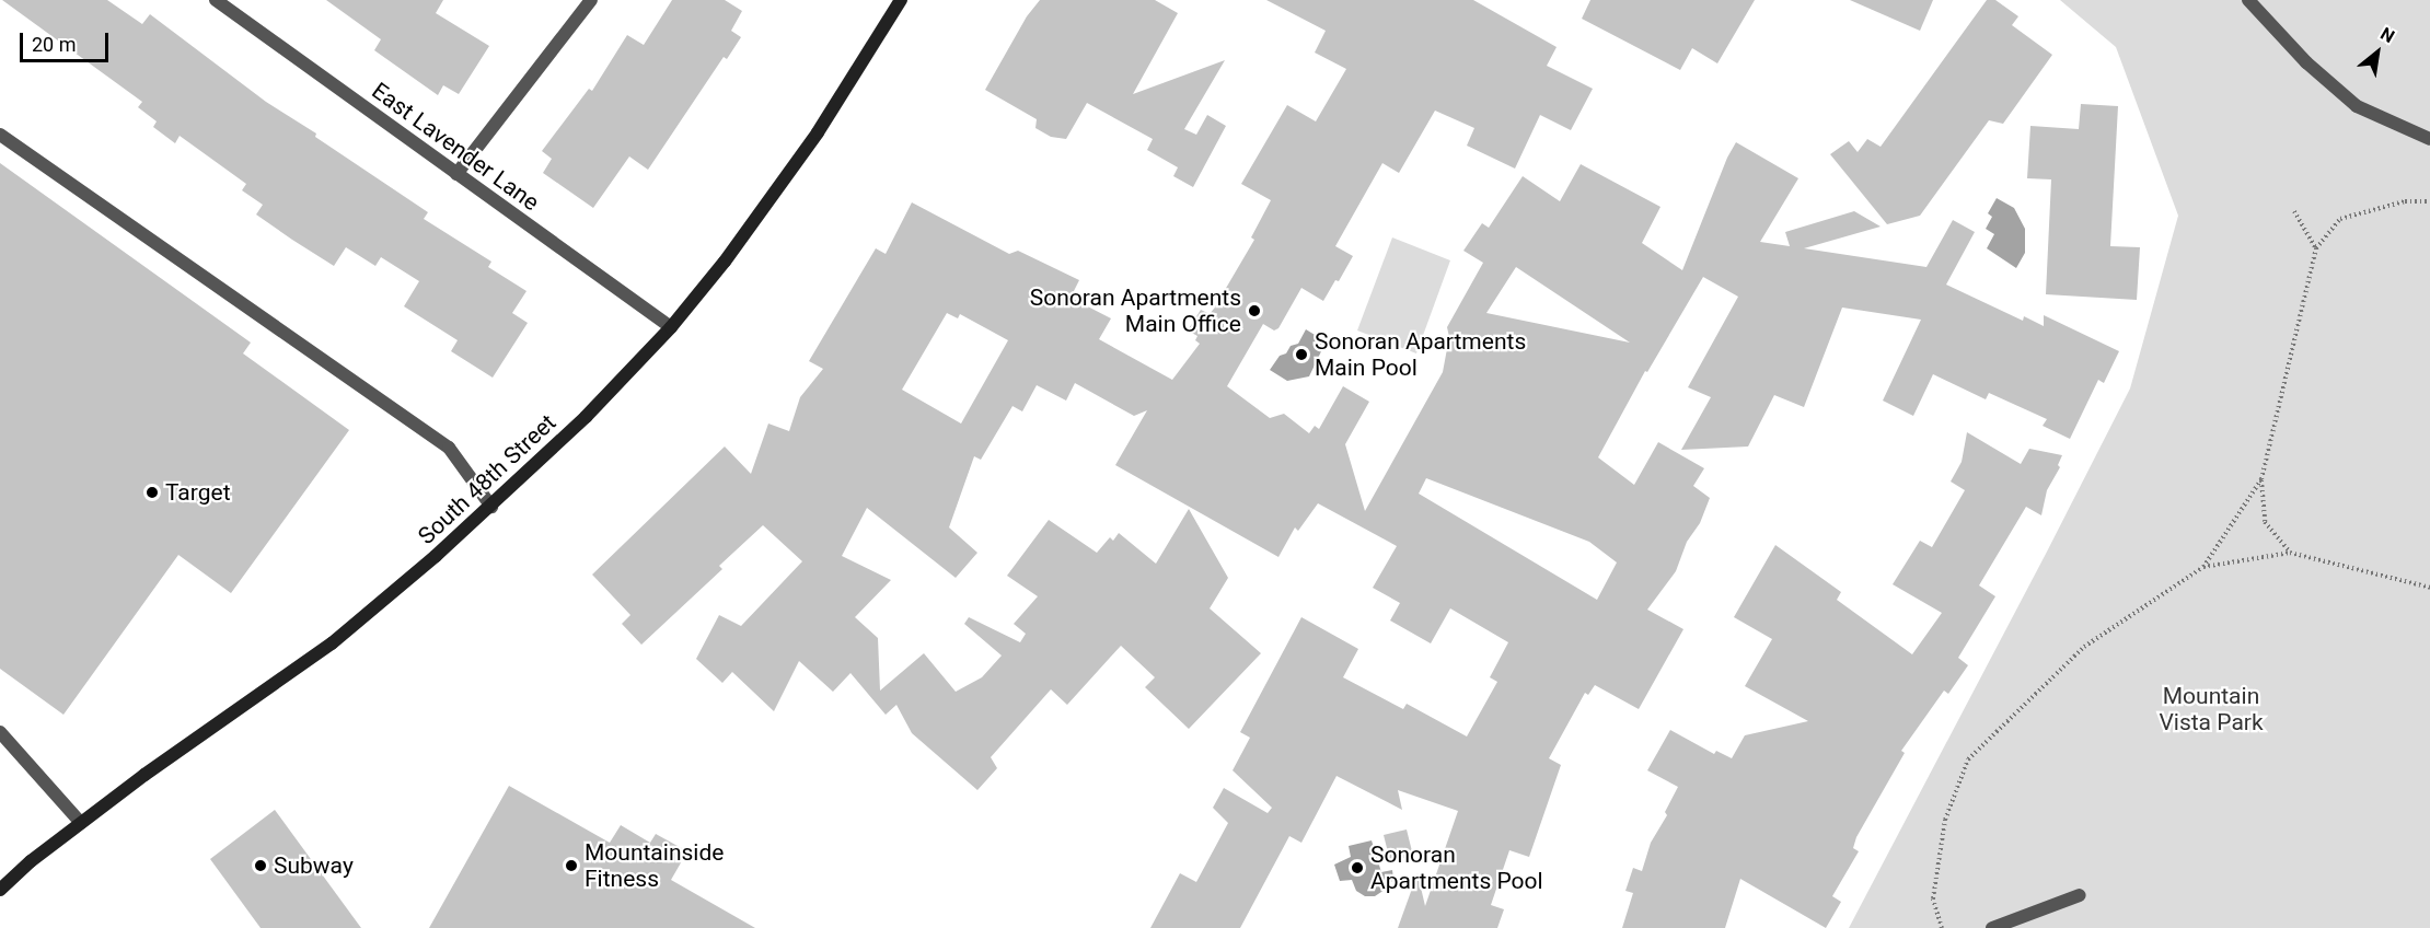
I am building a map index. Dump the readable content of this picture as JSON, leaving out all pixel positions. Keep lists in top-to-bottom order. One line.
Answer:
{"streets":{"main road":["South 48th Street"],"street":["East Lavender Lane"]},"crossings":[["East Lavender Lane","South 48th Street"]],"parks":["Mountain Vista Park"],"places":["Sonoran Apartments Main Office","Sonoran Apartments Main Pool","Target","Subway","Mountainside Fitness","Sonoran Apartments Pool"],"scale_bar":"20 m","north":"top right"}
